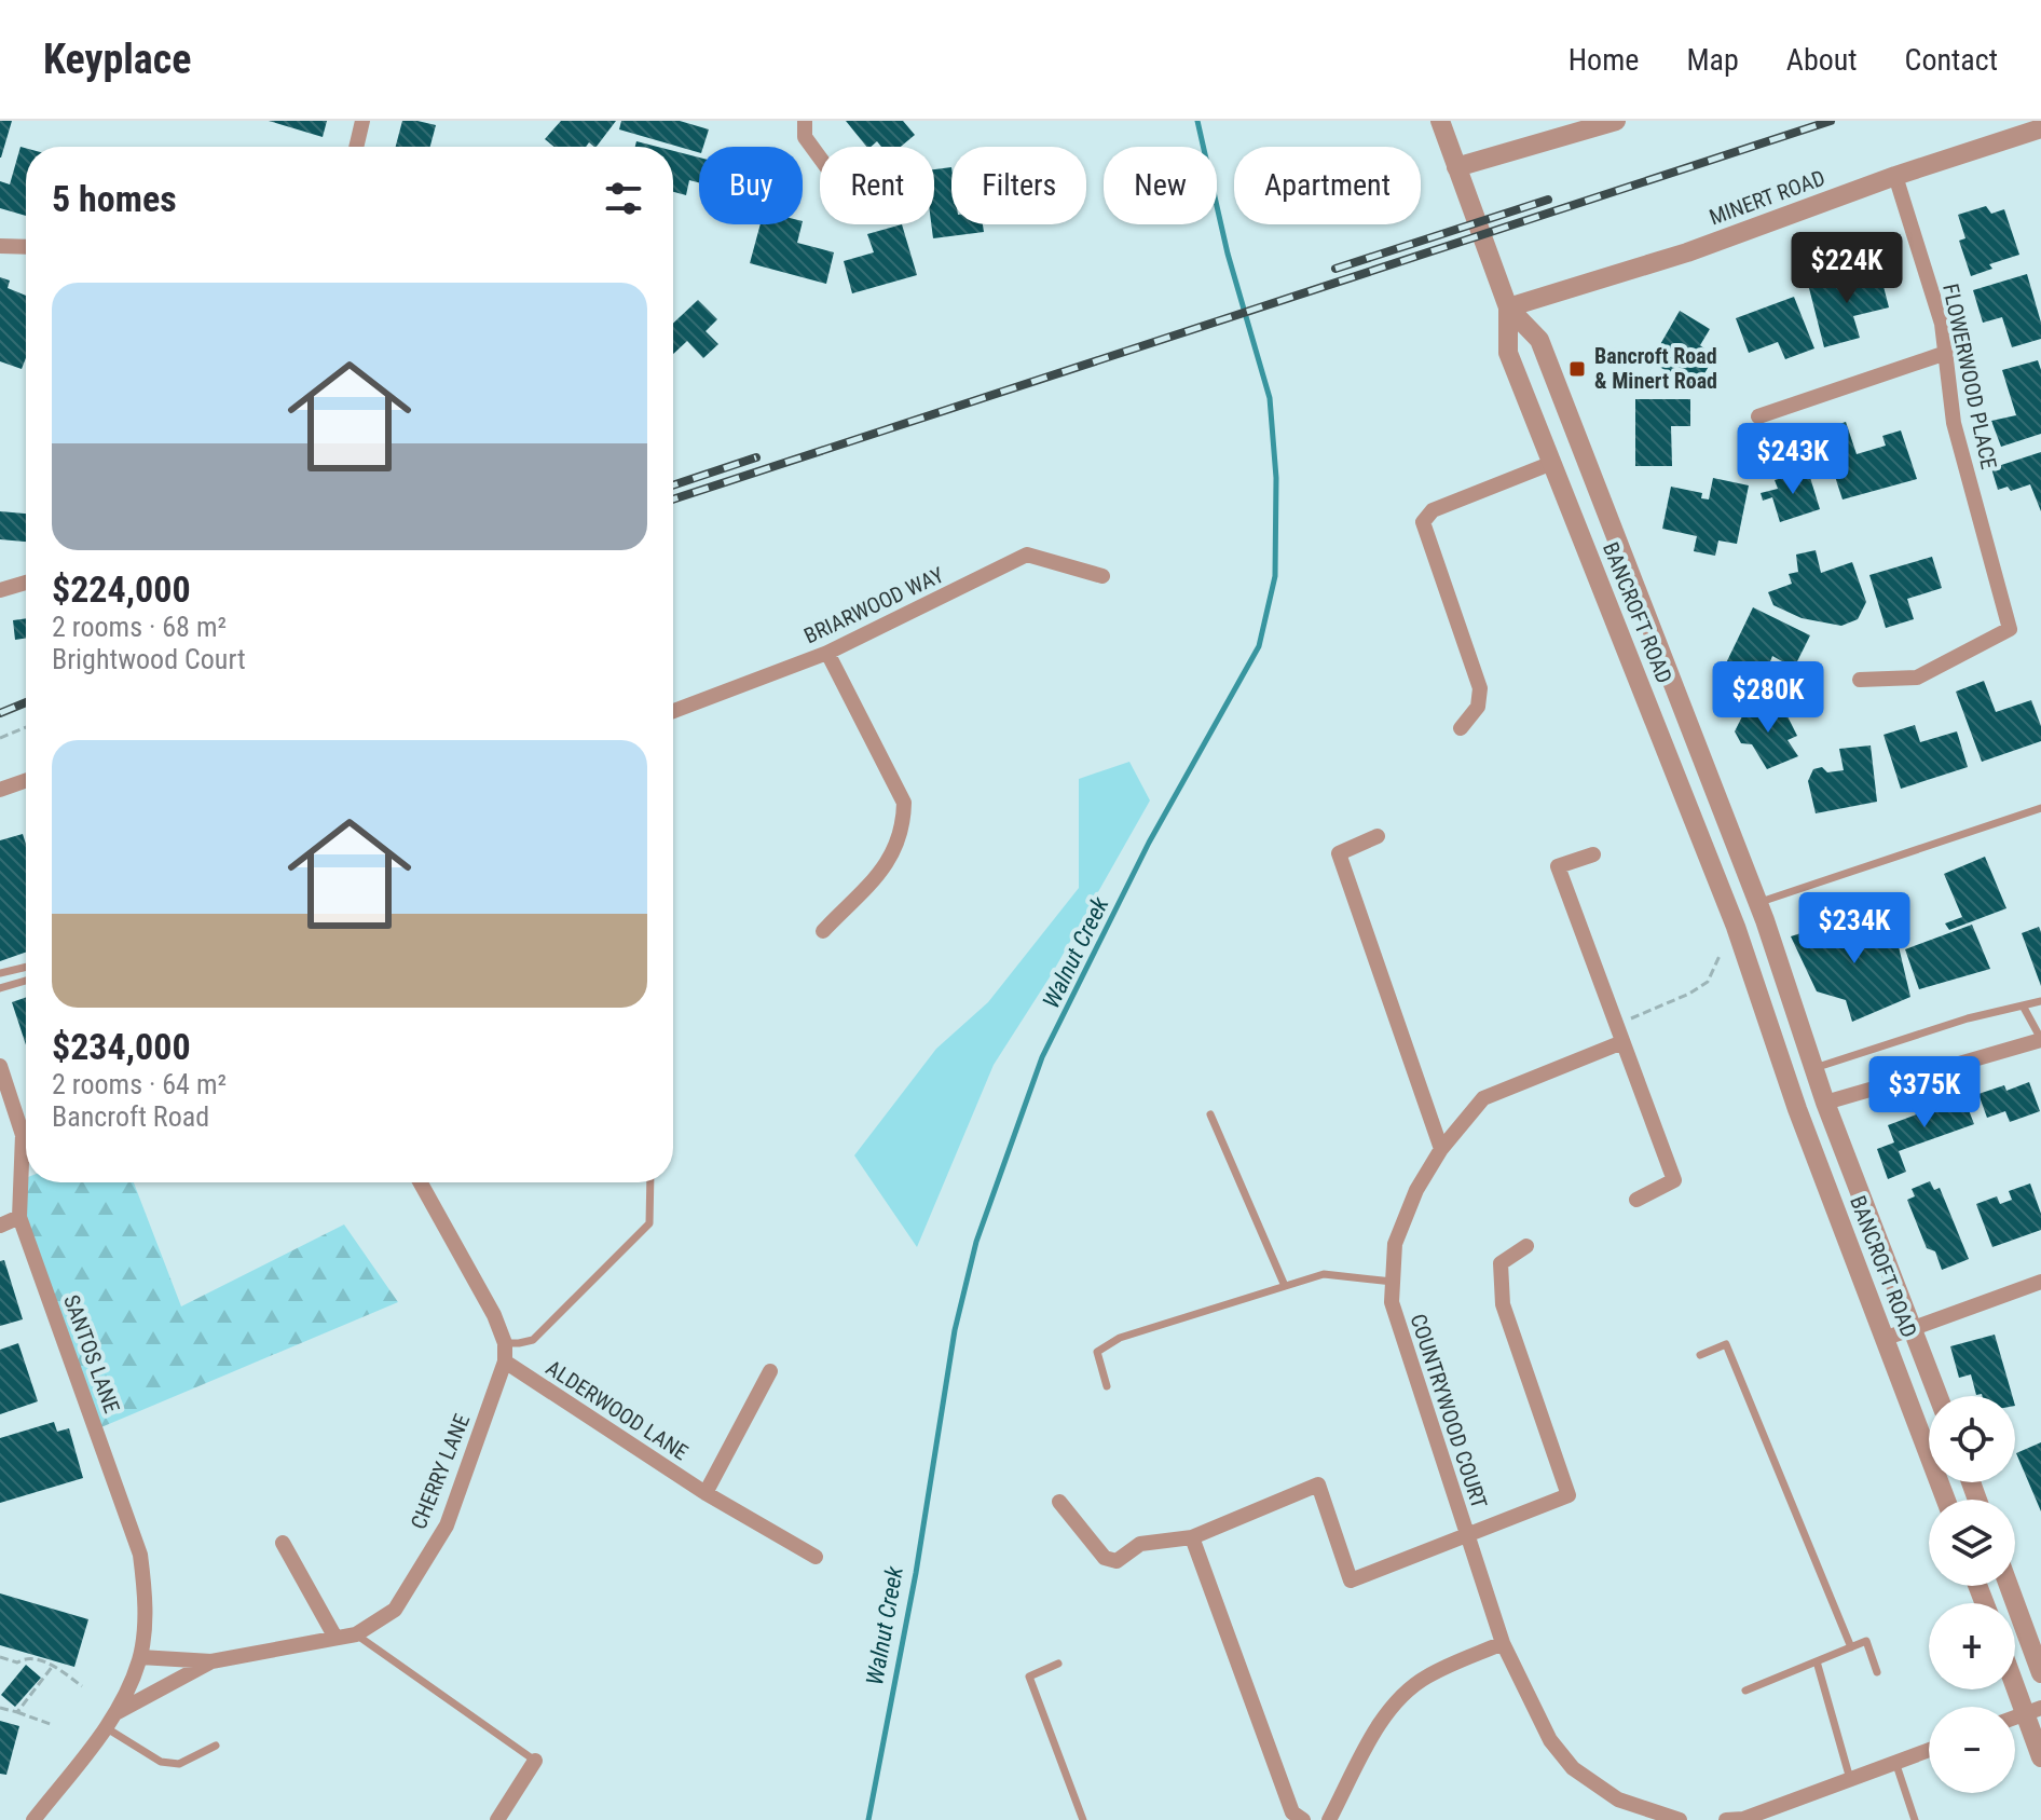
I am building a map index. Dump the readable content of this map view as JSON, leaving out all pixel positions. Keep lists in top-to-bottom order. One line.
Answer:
{"streets":{"street":["MINERT ROAD","FLOWERWOOD PLACE","BRIARWOOD WAY","BANCROFT ROAD","SANTOS LANE","ALDERWOOD LANE","COUNTRYWOOD COURT","CHERRY LANE"]},"crossings":[["MINERT ROAD","FLOWERWOOD PLACE"],["MINERT ROAD","BANCROFT ROAD"],["SANTOS LANE","CHERRY LANE"],["ALDERWOOD LANE","CHERRY LANE"]],"water":["Walnut Creek"],"places":{"transit":["Bancroft Road & Minert Road"]},"page":{"header":"Keyplace","nav":["Home","Map","About","Contact"],"chip":["Buy","Rent","Filters","New","Apartment"],"heading":"5 homes","price":["$224K","$243K","$280K","$234K","$375K"],"list":[{"name":"$224,000","note":"2 rooms · 68 m² · Brightwood Court"},{"name":"$234,000","note":"2 rooms · 64 m² · Bancroft Road"}],"map_buttons":["+","−"]}}
